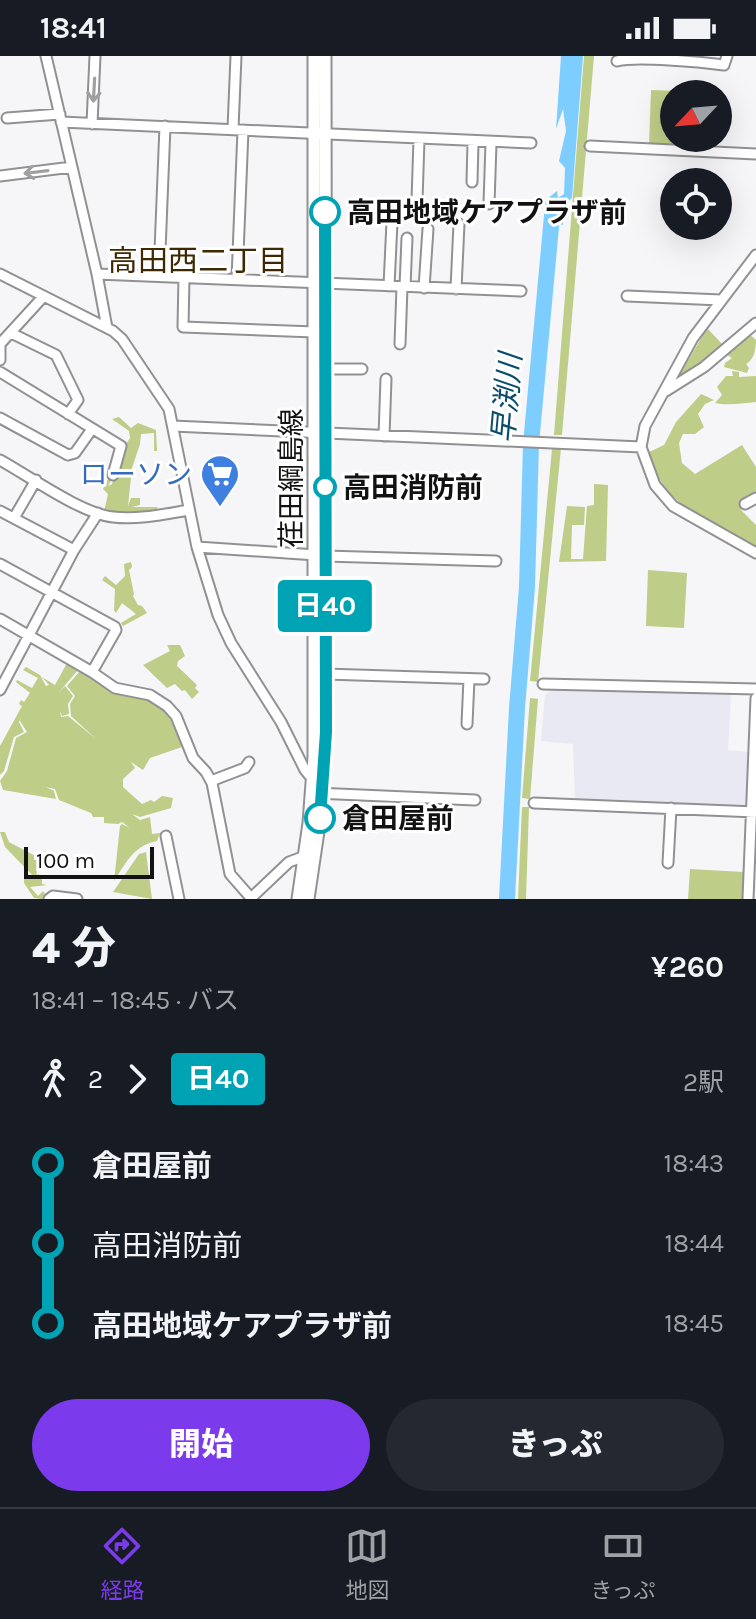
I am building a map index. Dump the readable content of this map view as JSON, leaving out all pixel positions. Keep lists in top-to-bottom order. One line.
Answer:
{"streets":{"main road":["荏田綱島線"]},"districts":["高田西二丁目"],"water":["早渕川"],"places":{"other":["高田地域ケアプラザ前","高田消防前","倉田屋前"],"supermarket":["ローソン"]},"lines":["bus line 日40"],"scale_bar":"100 m","north":"bottom left","page":{"status":"18:41","on_map":"日40","scale":"100 m","heading":["4 分","18:41 – 18:45 · バス","¥260"],"legs":["2","日40","2駅"],"list":[{"name":"倉田屋前","value":"18:43"},{"name":"高田消防前","value":"18:44"},{"name":"高田地域ケアプラザ前","value":"18:45"}],"buttons":["開始","きっぷ"],"tabs":["経路","地図","きっぷ"]}}
